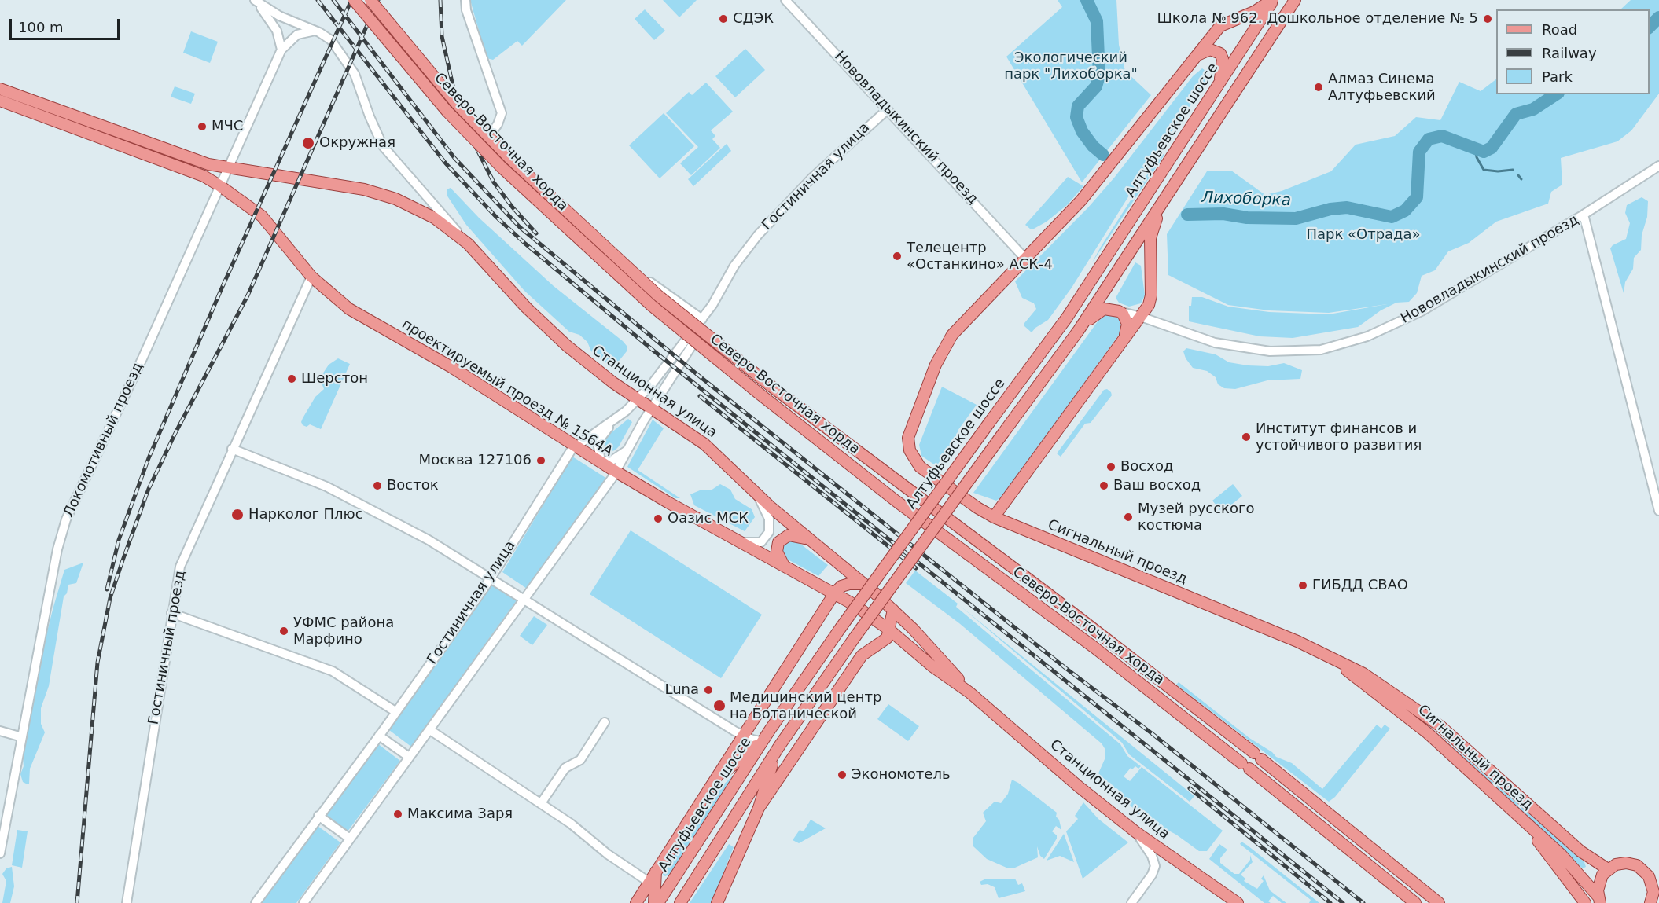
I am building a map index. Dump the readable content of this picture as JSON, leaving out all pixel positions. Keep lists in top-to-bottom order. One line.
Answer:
{"streets":{"main road":["Алтуфьевское шоссе","Северо-Восточная хорда","проектируемый проезд № 1564А","Станционная улица","Сигнальный проезд"],"street":["Нововладыкинский проезд","Гостиничная улица","Локомотивный проезд","Гостиничный проезд"]},"crossings":[["Нововладыкинский проезд","Гостиничная улица"],["Нововладыкинский проезд","Сигнальный проезд"],["Гостиничная улица","проектируемый проезд № 1564А"],["Гостиничная улица","Станционная улица"],["проектируемый проезд № 1564А","Станционная улица"],["проектируемый проезд № 1564А","Локомотивный проезд"],["проектируемый проезд № 1564А","Гостиничный проезд"],["Станционная улица","Локомотивный проезд"]],"water":["Лихоборка"],"parks":["Экологический парк \"Лихоборка\"","Парк «Отрада»"],"places":["СДЭК","Школа № 962. Дошкольное отделение № 5","Алмаз Синема Алтуфьевский","МЧС","Окружная","Телецентр «Останкино» АСК-4","Шерстон","Институт финансов и устойчивого развития","Москва 127106","Восход","Восток","Ваш восход","Нарколог Плюс","Музей русского костюма","Оазис МСК","ГИБДД СВАО","УФМС района Марфино","Luna","Медицинский центр на Ботанической","Экономотель","Максима Заря"],"legend":["Road","Railway","Park"],"scale_bar":"100 m"}
